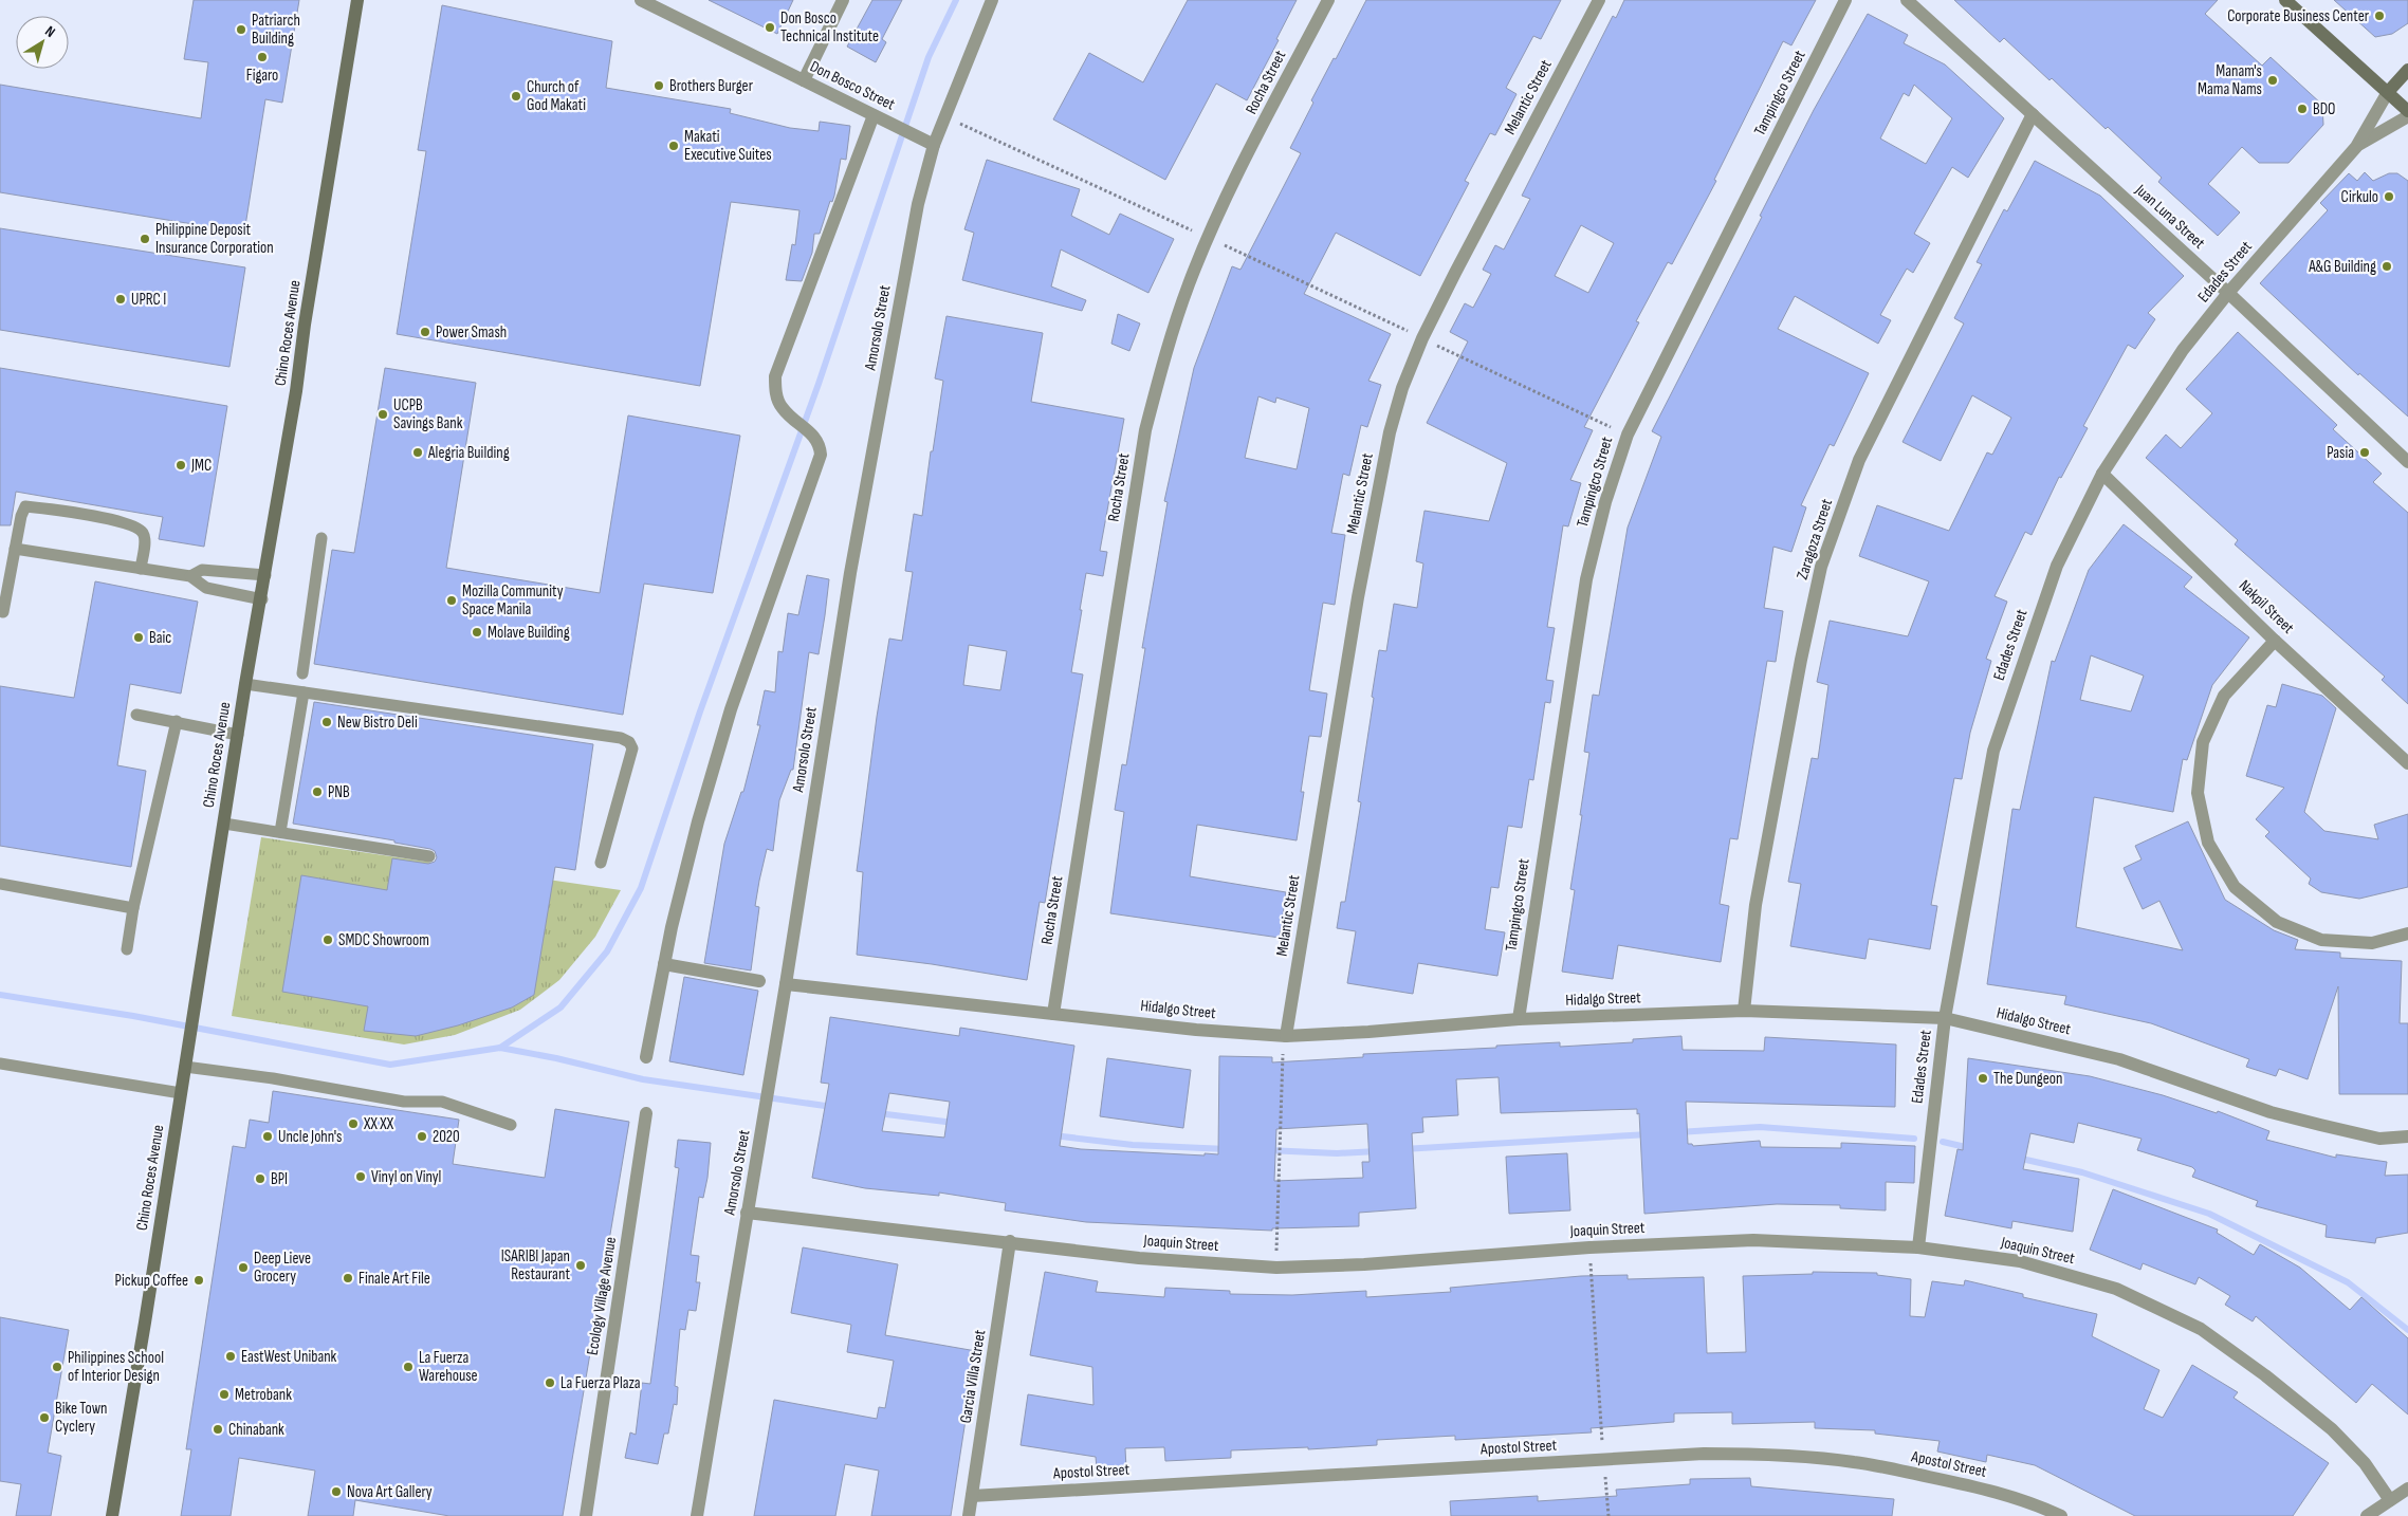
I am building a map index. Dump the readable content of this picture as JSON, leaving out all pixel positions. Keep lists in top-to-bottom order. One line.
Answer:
{"streets":{"main road":["Chino Roces Avenue"],"street":["Rocha Street","Don Bosco Street","Tampingco Street","Melantic Street","Juan Luna Street","Edades Street","Amorsolo Street","Zaragoza Street","Nakpil Street","Hidalgo Street","Joaquin Street","Ecology Village Avenue","Garcia Villa Street","Apostol Street"]},"crossings":[["Rocha Street","Hidalgo Street"],["Don Bosco Street","Amorsolo Street"],["Tampingco Street","Hidalgo Street"],["Melantic Street","Hidalgo Street"],["Juan Luna Street","Edades Street"],["Juan Luna Street","Zaragoza Street"],["Edades Street","Nakpil Street"],["Edades Street","Hidalgo Street"],["Edades Street","Joaquin Street"],["Amorsolo Street","Hidalgo Street"],["Amorsolo Street","Joaquin Street"],["Zaragoza Street","Hidalgo Street"],["Joaquin Street","Garcia Villa Street"],["Garcia Villa Street","Apostol Street"]],"places":["Corporate Business Center","Don Bosco Technical Institute","Patriarch Building","Figaro","Manam's Mama Nams","Brothers Burger","Church of God Makati","BDO","Makati Executive Suites","Cirkulo","Philippine Deposit Insurance Corporation","A&G Building","UPRC I","Power Smash","UCPB Savings Bank","Alegria Building","Pasia","JMC","Mozilla Community Space Manila","Molave Building","Baic","New Bistro Deli","PNB","SMDC Showroom","The Dungeon","XX XX","Uncle John's","2020","Vinyl on Vinyl","BPI","ISARIBI Japan Restaurant","Deep Lieve Grocery","Finale Art File","Pickup Coffee","EastWest Unibank","Philippines School of Interior Design","La Fuerza Warehouse","La Fuerza Plaza","Metrobank","Bike Town Cyclery","Chinabank","Nova Art Gallery"],"north":"top right"}
